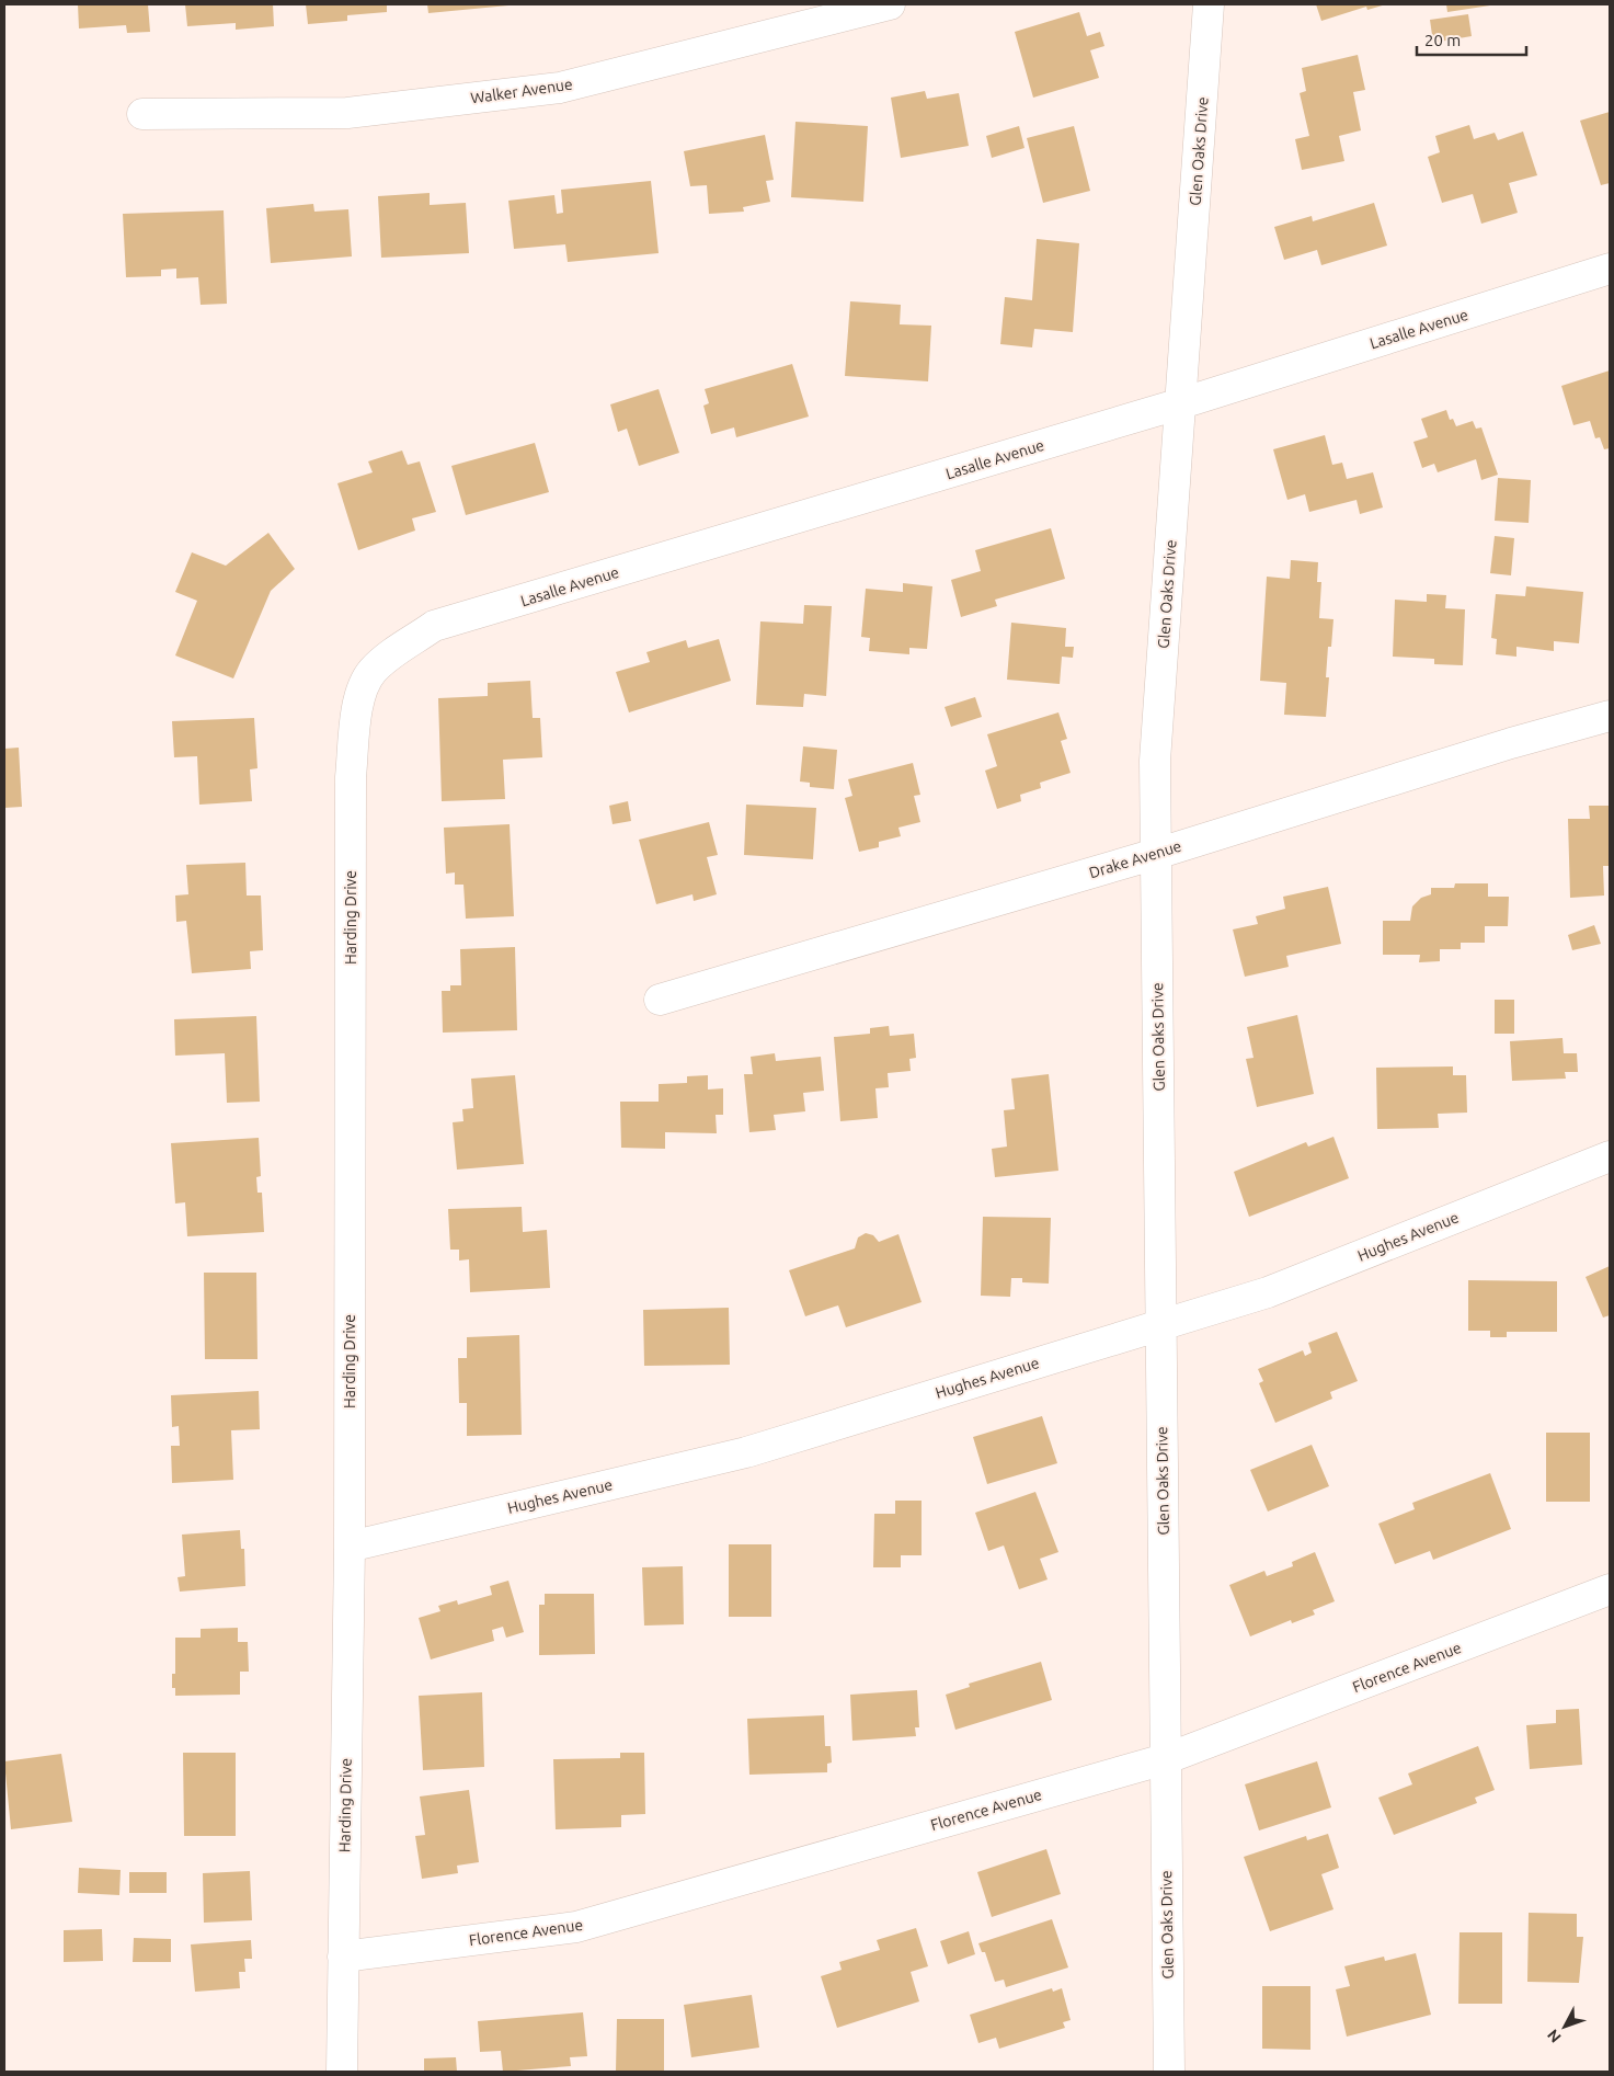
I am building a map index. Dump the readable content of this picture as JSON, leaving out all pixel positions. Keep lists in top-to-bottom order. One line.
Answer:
{"streets":{"street":["Walker Avenue","Glen Oaks Drive","Lasalle Avenue","Drake Avenue","Harding Drive","Hughes Avenue","Florence Avenue"]},"crossings":[["Glen Oaks Drive","Lasalle Avenue"],["Glen Oaks Drive","Drake Avenue"],["Glen Oaks Drive","Hughes Avenue"],["Glen Oaks Drive","Florence Avenue"],["Lasalle Avenue","Harding Drive"],["Harding Drive","Hughes Avenue"],["Harding Drive","Florence Avenue"]],"scale_bar":"20 m","north":"bottom left"}
